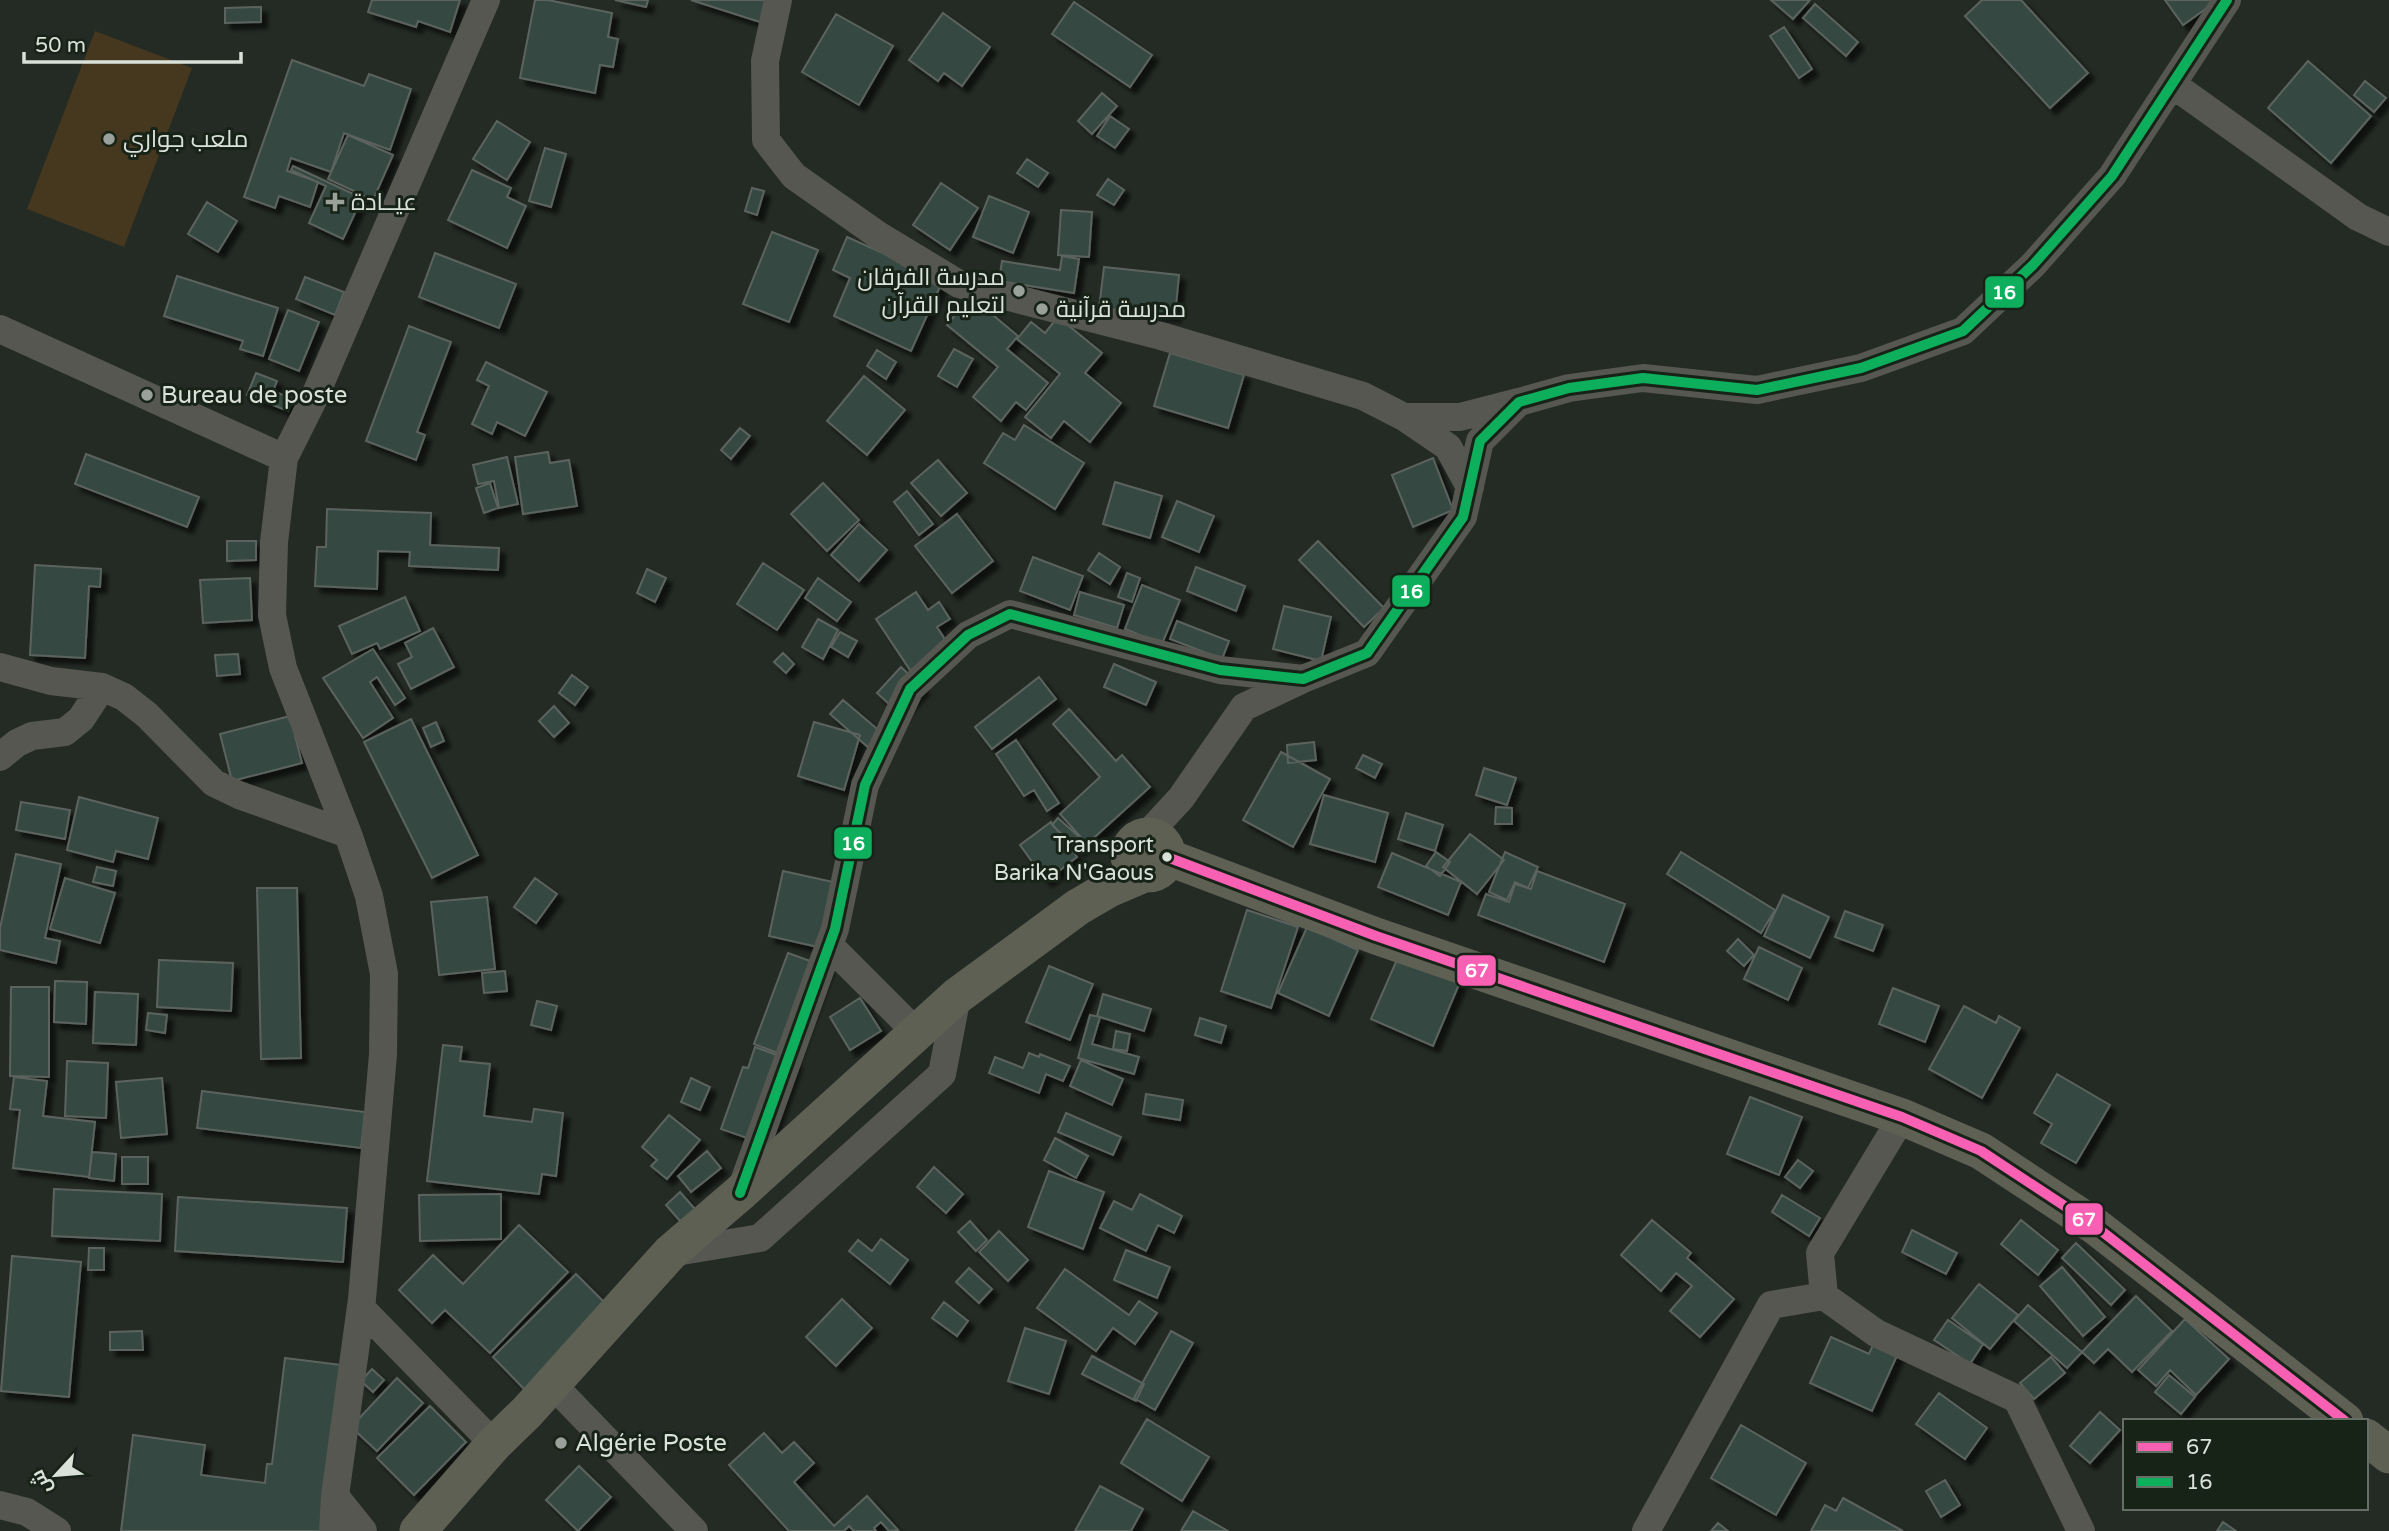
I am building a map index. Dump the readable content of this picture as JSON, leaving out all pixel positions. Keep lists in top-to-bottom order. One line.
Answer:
{"places":{"other":["ملعب جواري","مدرسة الفرقان لتعليم القرآن","مدرسة قرآنية","Bureau de poste","Transport Barika N'Gaous","Algérie Poste"],"health":["عيــادة"]},"lines":["transit line 16","transit line 67"],"legend":["67","16"],"scale_bar":"50 m","north":"bottom left"}
